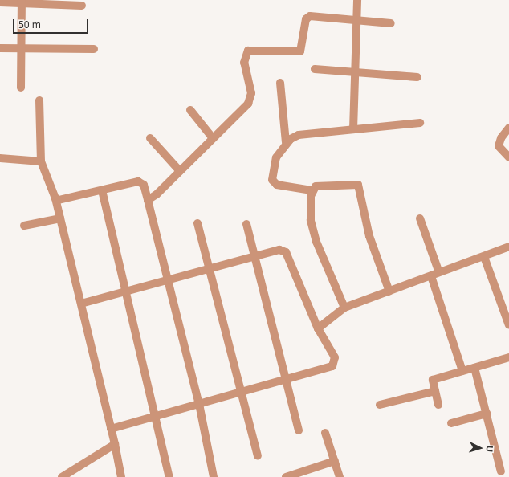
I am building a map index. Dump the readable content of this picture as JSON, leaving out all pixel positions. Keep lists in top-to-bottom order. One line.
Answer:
{"scale_bar":"50 m","north":"right"}
